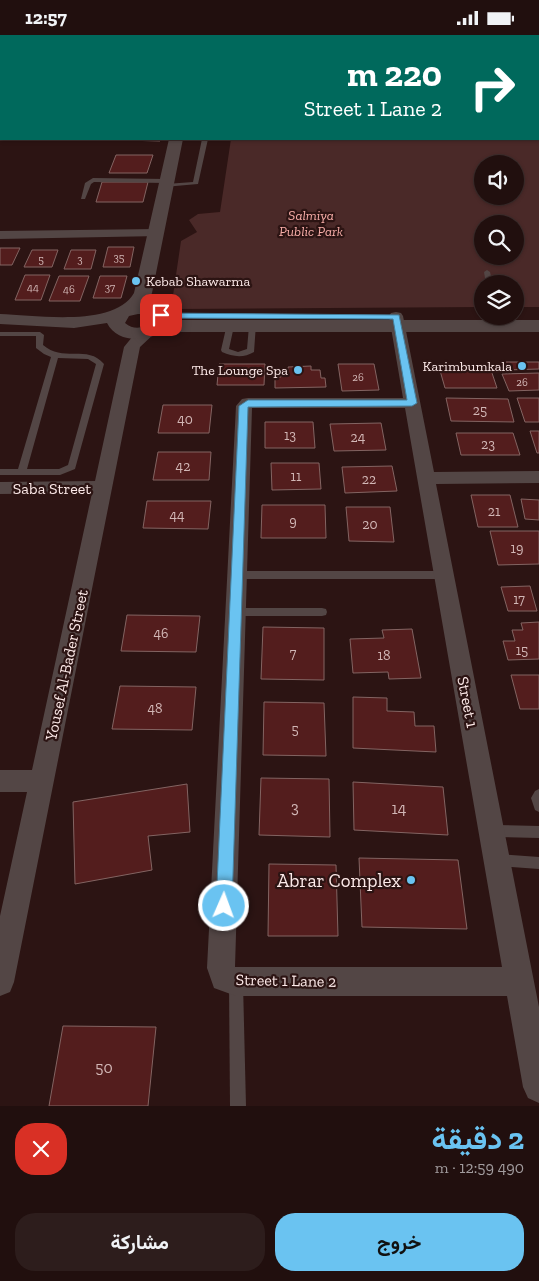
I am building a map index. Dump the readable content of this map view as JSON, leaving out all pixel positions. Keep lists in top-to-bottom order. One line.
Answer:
{"streets":{"street":["Saba Street","Yousef Al-Bader Street","Street 1","Street 1 Lane 2"]},"crossings":[["Saba Street","Yousef Al-Bader Street"],["Street 1","Street 1 Lane 2"]],"parks":["Salmiya Public Park"],"places":["Kebab Shawarma","Karimbumkala","The Lounge Spa","Abrar Complex"],"house_numbers":["35","5","3","44","37","46","26","26","25","40","13","24","23","42","11","22","21","44","9","20","19","17","46","15","7","18","48","5","3","14","50"],"page":{"status":"12:57","turn":["220 m","Street 1 Lane 2"],"heading":["2 دقيقة","490 m · 12:59"],"buttons":["خروج","مشاركة"]}}
